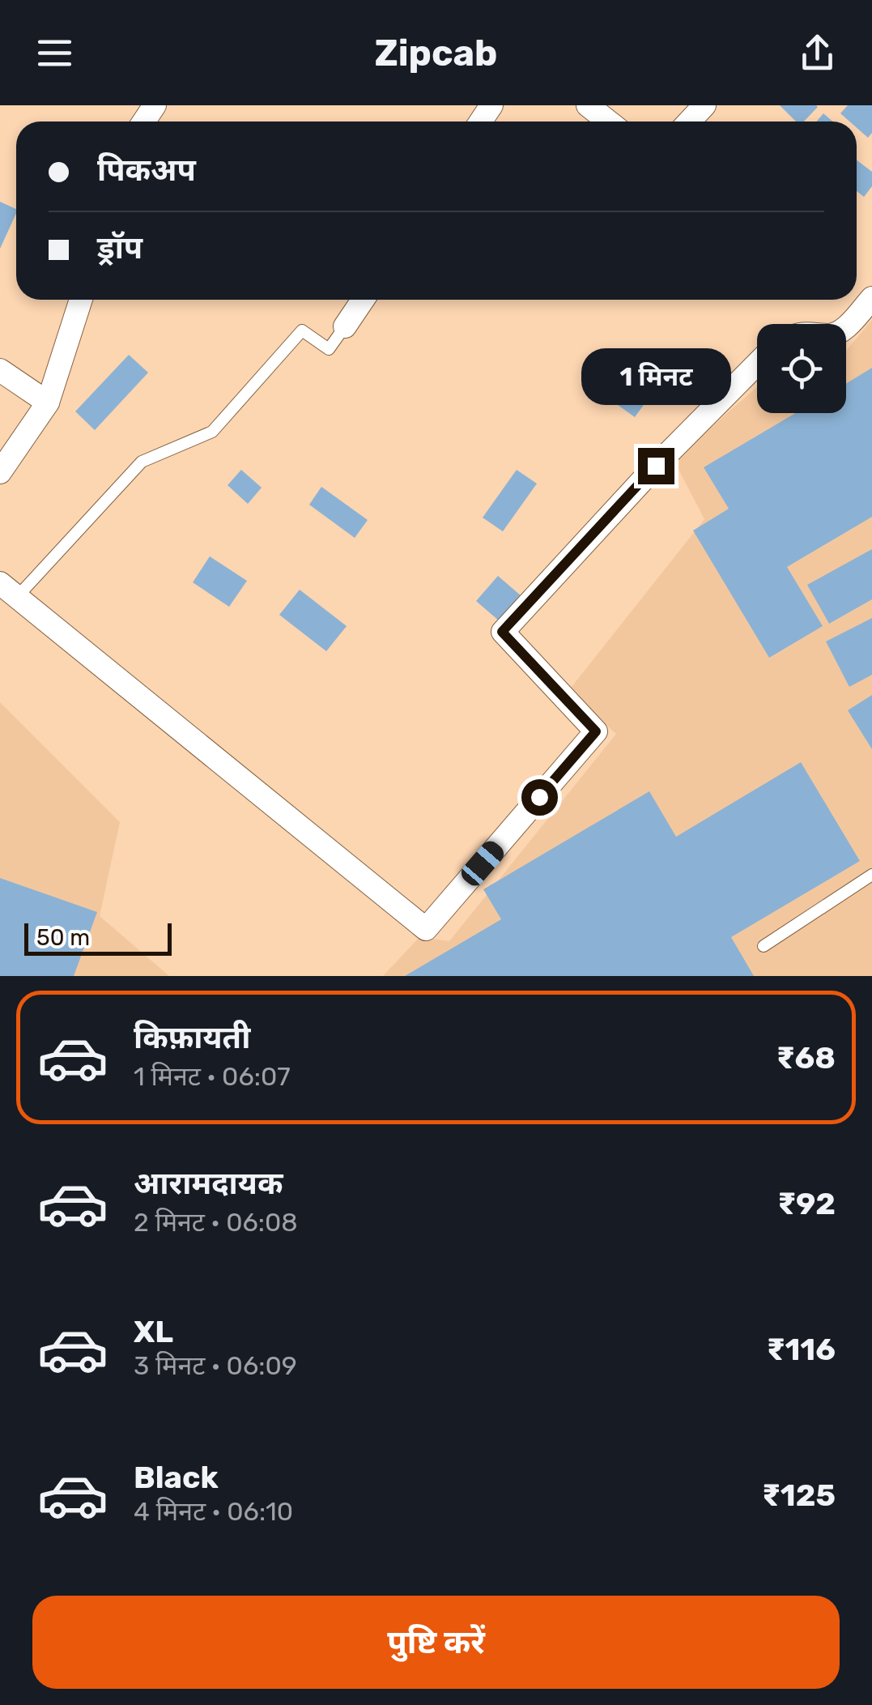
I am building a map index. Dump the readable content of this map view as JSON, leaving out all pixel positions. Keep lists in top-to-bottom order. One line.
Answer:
{"scale_bar":"50 m","page":{"header":"Zipcab","banner":["पिकअप","ड्रॉप"],"bubble":"1 मिनट","scale":"50 m","list":[{"name":"किफ़ायती","note":"1 मिनट · 06:07","value":"₹68"},{"name":"आरामदायक","note":"2 मिनट · 06:08","value":"₹92"},{"name":"XL","note":"3 मिनट · 06:09","value":"₹116"},{"name":"Black","note":"4 मिनट · 06:10","value":"₹125"}],"buttons":"पुष्टि करें"}}
